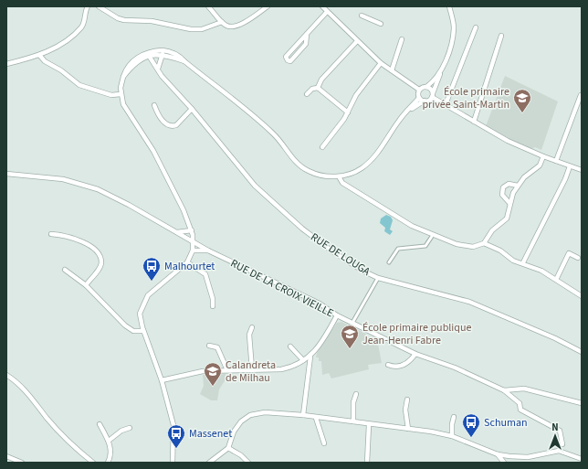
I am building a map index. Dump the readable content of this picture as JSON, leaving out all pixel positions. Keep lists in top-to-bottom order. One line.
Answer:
{"streets":{"street":["RUE DE LOUGA","RUE DE LA CROIX VIEILLE"]},"places":{"school or university":["École primaire privée Saint-Martin","École primaire publique Jean-Henri Fabre","Calandreta de Milhau"],"bus stop":["Malhourtet","Schuman","Massenet"]},"north":"top"}
